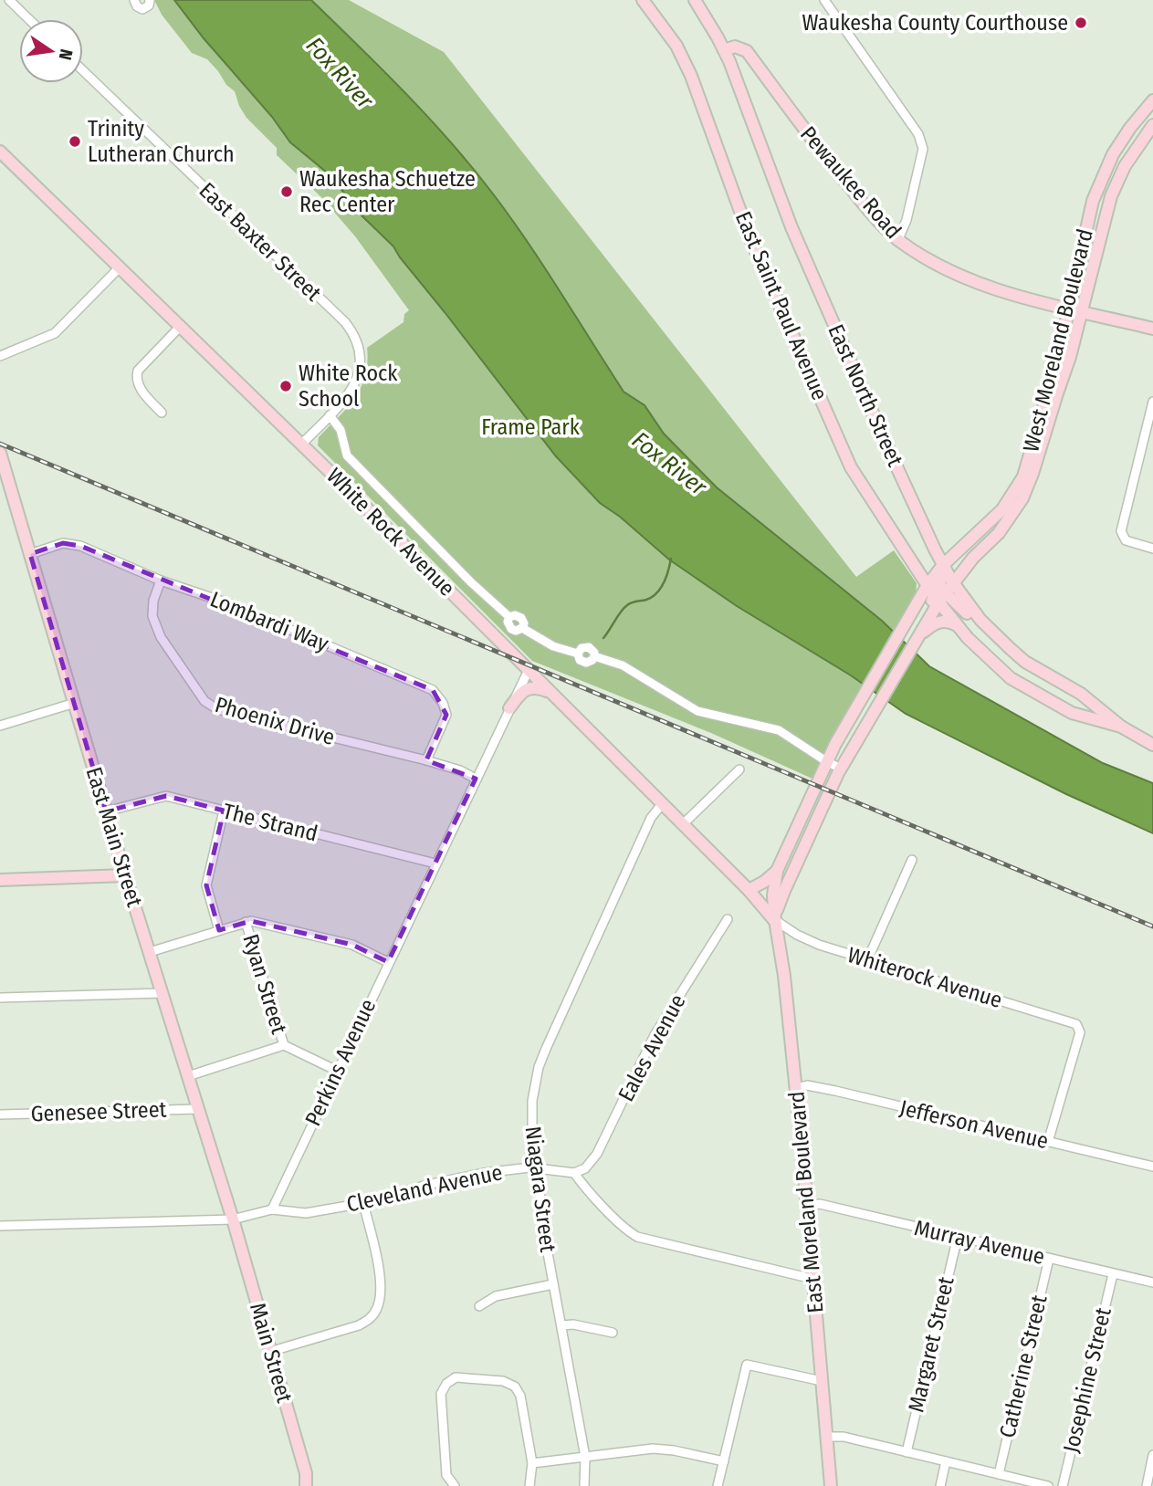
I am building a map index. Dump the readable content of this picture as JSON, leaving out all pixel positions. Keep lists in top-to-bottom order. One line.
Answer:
{"streets":{"main road":["Pewaukee Road","East Saint Paul Avenue","West Moreland Boulevard","East North Street","White Rock Avenue","East Main Street","East Moreland Boulevard","Main Street"],"street":["East Baxter Street","Lombardi Way","Phoenix Drive","The Strand","Whiterock Avenue","Ryan Street","Eales Avenue","Perkins Avenue","Genesee Street","Jefferson Avenue","Cleveland Avenue","Niagara Street","Murray Avenue","Margaret Street","Catherine Street","Josephine Street"]},"crossings":[["Pewaukee Road","West Moreland Boulevard"],["Pewaukee Road","East North Street"],["East Baxter Street","White Rock Avenue"],["East Saint Paul Avenue","West Moreland Boulevard"],["East Saint Paul Avenue","East North Street"],["East Saint Paul Avenue","East Moreland Boulevard"],["West Moreland Boulevard","East North Street"],["West Moreland Boulevard","East Moreland Boulevard"],["East North Street","East Moreland Boulevard"],["White Rock Avenue","Whiterock Avenue"],["White Rock Avenue","Perkins Avenue"],["White Rock Avenue","Niagara Street"],["White Rock Avenue","East Moreland Boulevard"],["Lombardi Way","Phoenix Drive"],["Lombardi Way","East Main Street"],["Phoenix Drive","Perkins Avenue"],["The Strand","East Main Street"],["The Strand","Perkins Avenue"],["East Main Street","Genesee Street"],["East Main Street","Main Street"],["Whiterock Avenue","Jefferson Avenue"],["Whiterock Avenue","East Moreland Boulevard"],["Eales Avenue","Cleveland Avenue"],["Perkins Avenue","Cleveland Avenue"],["Jefferson Avenue","East Moreland Boulevard"],["Cleveland Avenue","Niagara Street"],["East Moreland Boulevard","Murray Avenue"],["Murray Avenue","Margaret Street"],["Murray Avenue","Catherine Street"],["Murray Avenue","Josephine Street"]],"water":["Fox River"],"parks":["Frame Park"],"places":["Waukesha County Courthouse","Trinity Lutheran Church","Waukesha Schuetze Rec Center","White Rock School"],"north":"right"}
